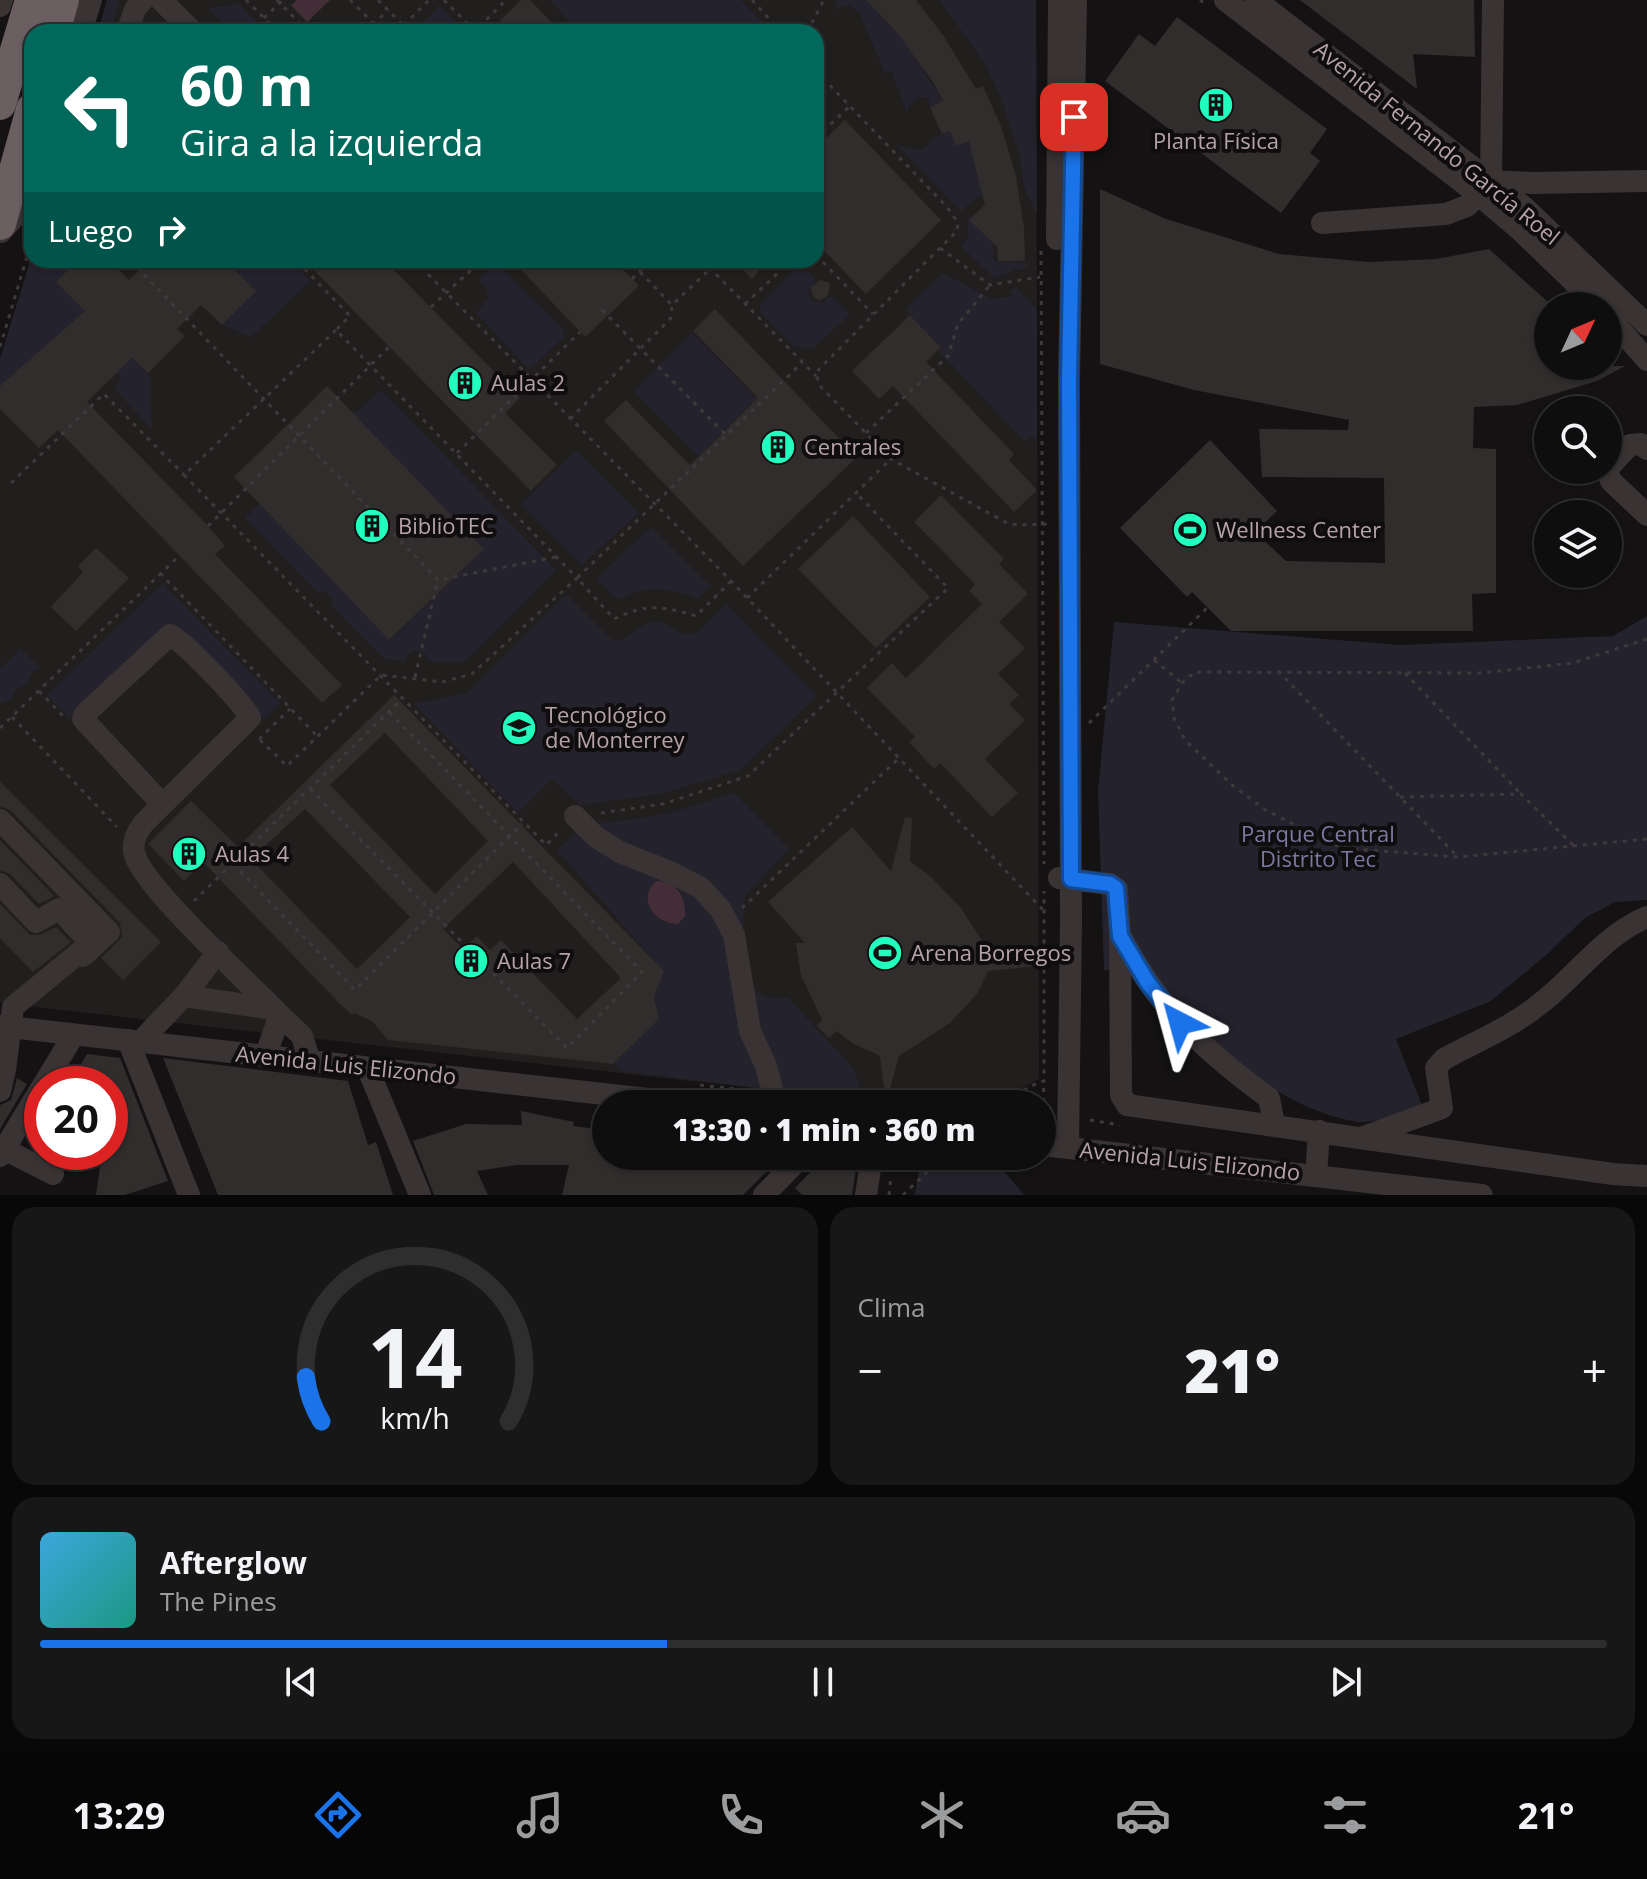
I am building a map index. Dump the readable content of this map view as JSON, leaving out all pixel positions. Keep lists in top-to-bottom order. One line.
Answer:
{"streets":{"street":["Avenida Fernando García Roel","Avenida Luis Elizondo"]},"parks":["Parque Central Distrito Tec"],"places":{"building":["Planta Física","Aulas 2","Centrales","BiblioTEC","Aulas 4","Aulas 7"],"sports":["Wellness Center","Arena Borregos"],"school or university":["Tecnológico de Monterrey"]},"north":"top right","page":{"turn":["60 m","Gira a la izquierda"],"then":"Luego","limit":"20","trip":"13:30 · 1 min · 360 m","tile":"Clima","heat":["−","21°","+"],"song":["Afterglow","The Pines"],"tabs":["13:29","21°"],"gauge":["14","km/h"]}}
